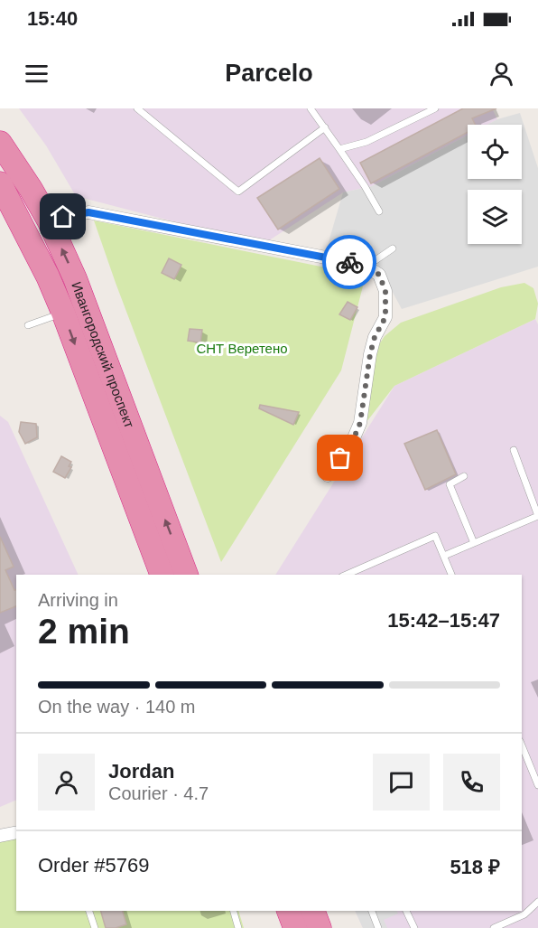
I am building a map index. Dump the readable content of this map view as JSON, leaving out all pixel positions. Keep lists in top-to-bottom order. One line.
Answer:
{"streets":{"highway":["Ивангородский проспект"]},"parks":["СНТ Веретено"],"page":{"status":"15:40","header":"Parcelo","heading":["2 min","Arriving in","15:42–15:47"],"panel":["Jordan","Courier · 4.7","Order #5769","518 ₽"],"bar":"On the way · 140 m"}}
